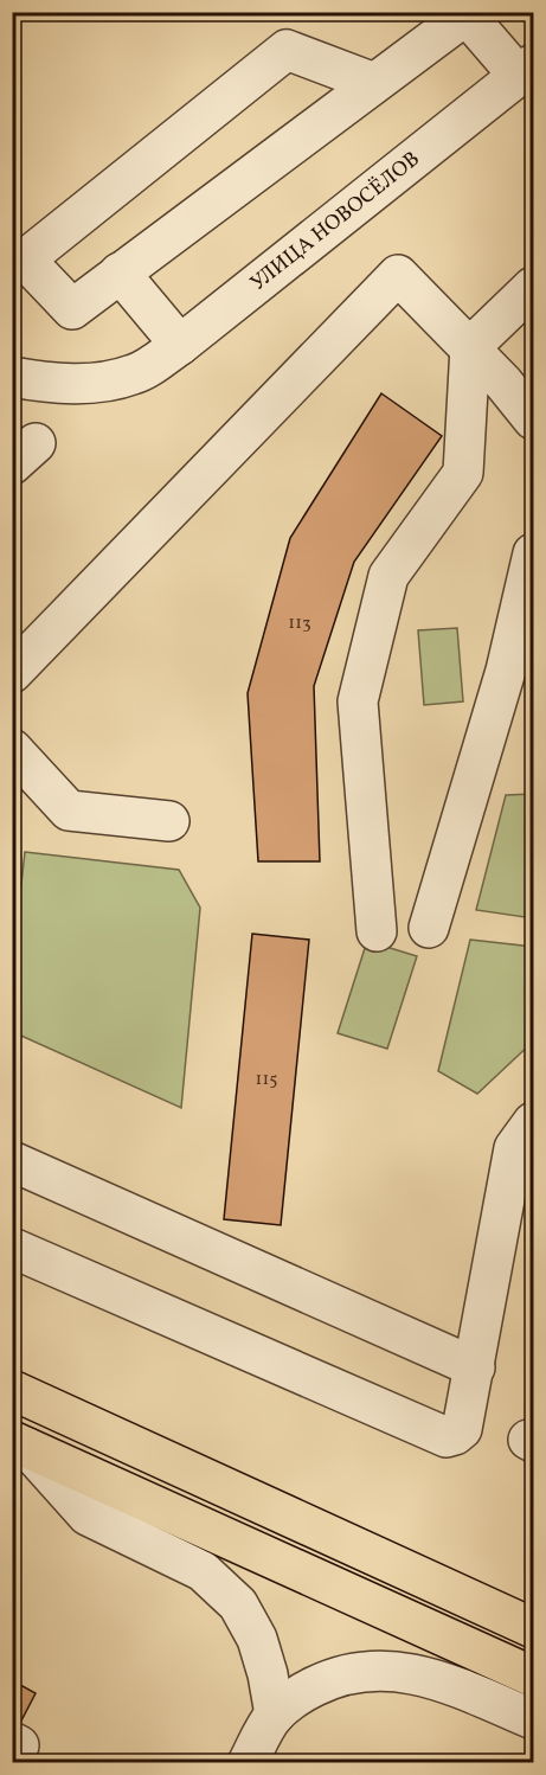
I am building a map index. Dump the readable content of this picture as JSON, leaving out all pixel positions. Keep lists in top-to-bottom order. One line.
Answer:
{"streets":{"street":["УЛИЦА НОВОСЁЛОВ"]},"house_numbers":["113","115"]}
